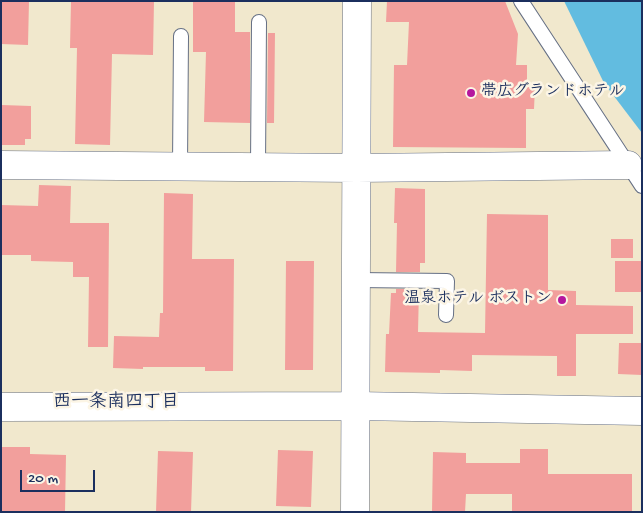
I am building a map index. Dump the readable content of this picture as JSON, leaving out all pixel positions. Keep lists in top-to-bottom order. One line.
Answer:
{"districts":["西一条南四丁目"],"places":["帯広グランドホテル","温泉ホテル ボストン"],"scale_bar":"20 m"}
